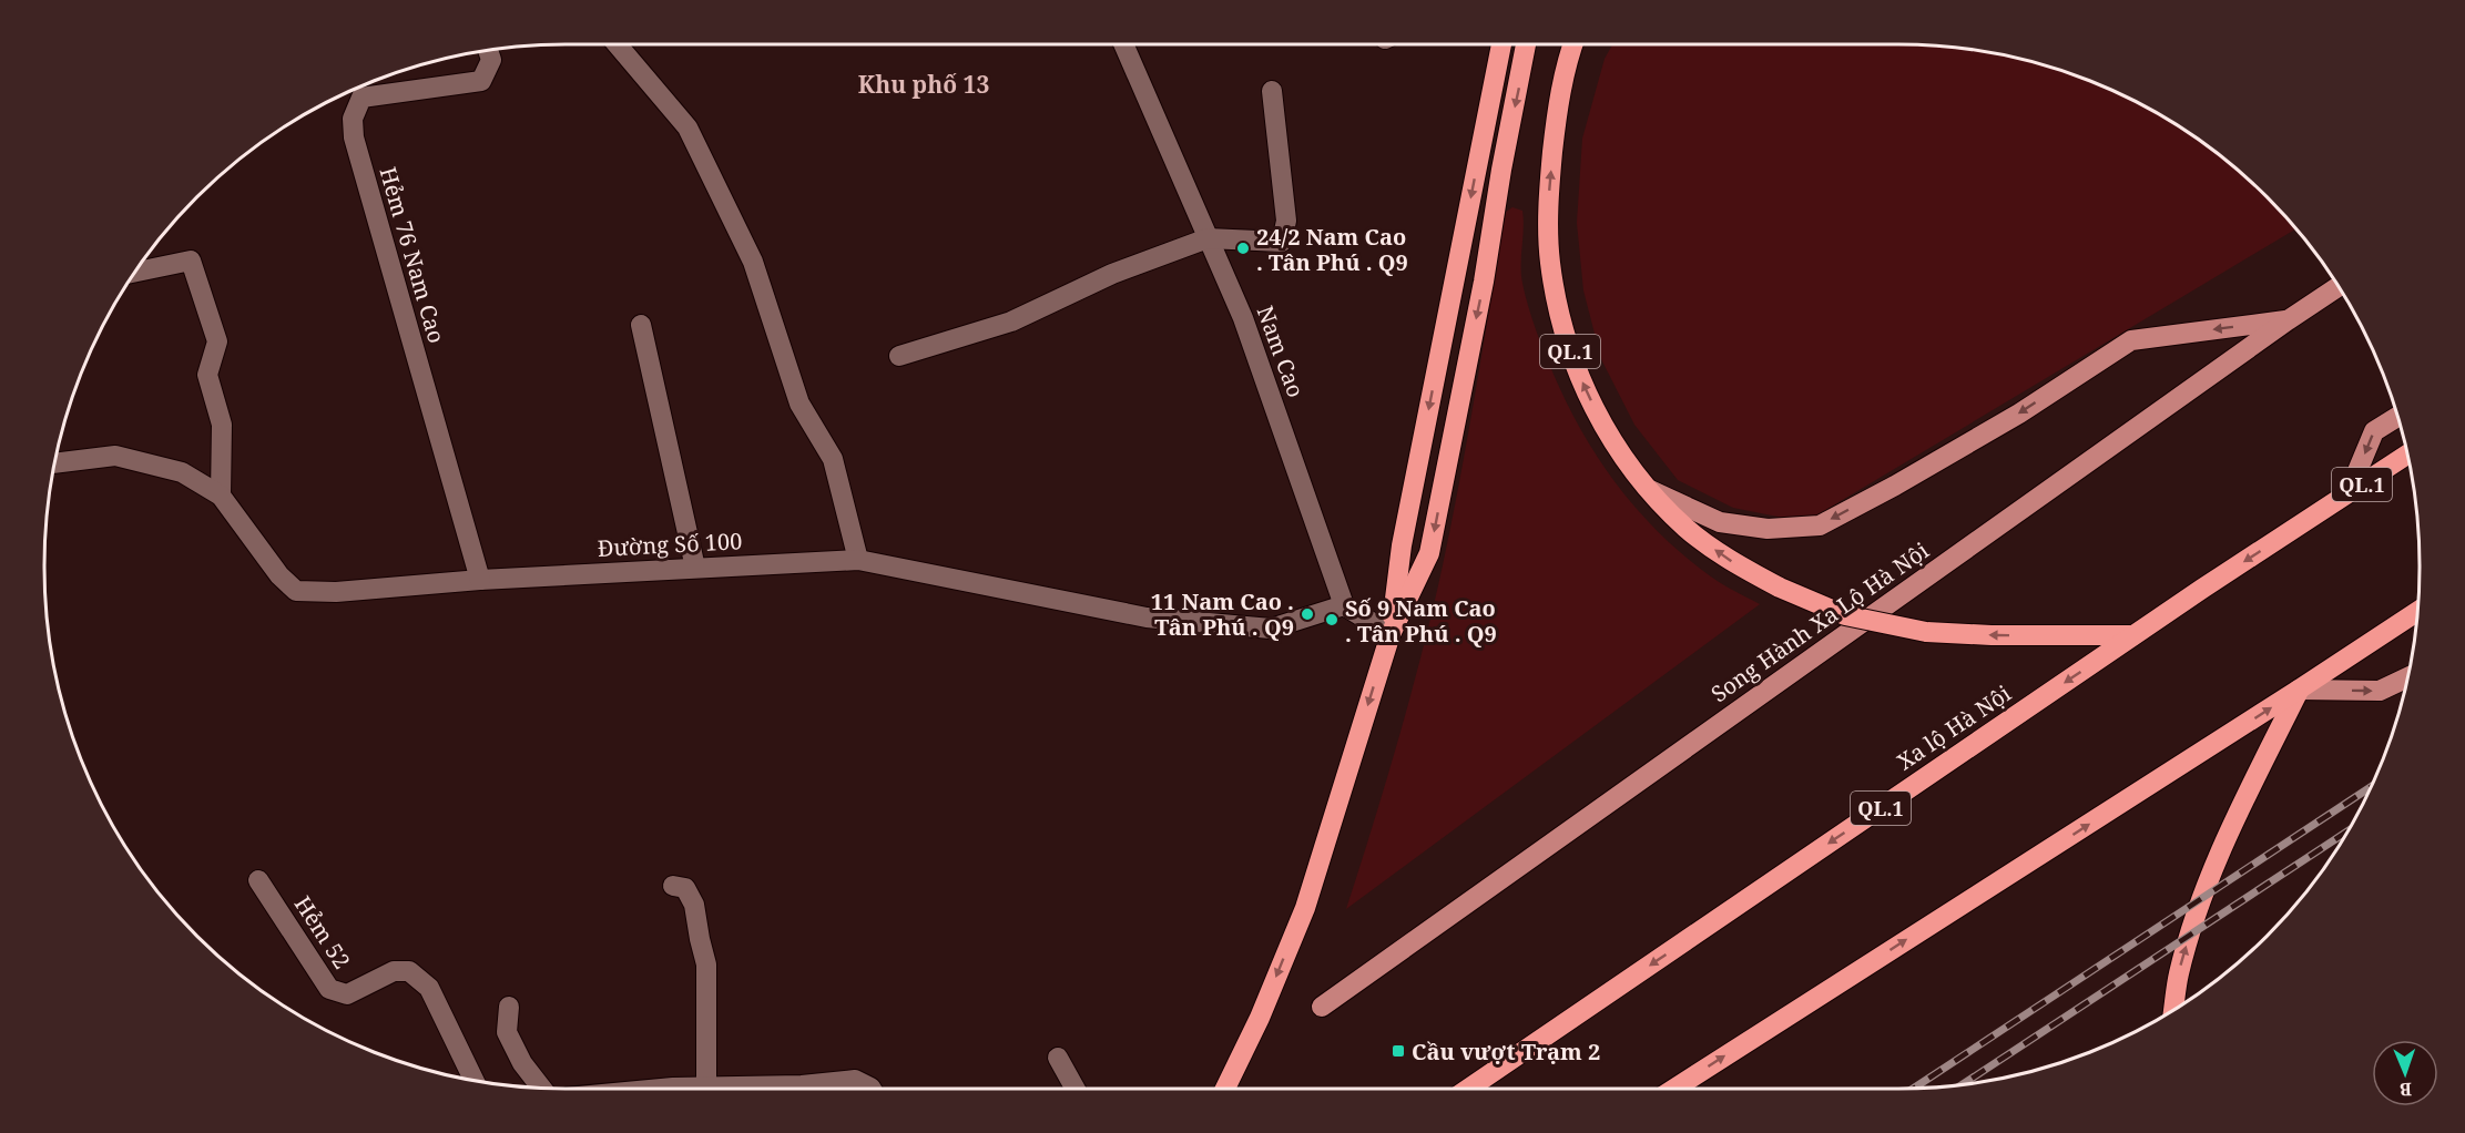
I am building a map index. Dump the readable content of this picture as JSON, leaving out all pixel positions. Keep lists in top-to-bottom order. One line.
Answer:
{"streets":{"highway":["QL.1","Xa lộ Hà Nội"],"main road":["Song Hành Xa Lộ Hà Nội"],"street":["Hẻm 76 Nam Cao","Nam Cao","Đường Số 100","Hẻm 52"]},"crossings":[["Hẻm 76 Nam Cao","Đường Số 100"],["Nam Cao","Đường Số 100"],["QL.1","Xa lộ Hà Nội"]],"districts":["Khu phố 13"],"places":{"other":["24/2 Nam Cao . Tân Phú . Q9","11 Nam Cao . Tân Phú . Q9","Số 9 Nam Cao . Tân Phú . Q9"],"transit":["Cầu vượt Trạm 2"]},"north":"bottom"}
